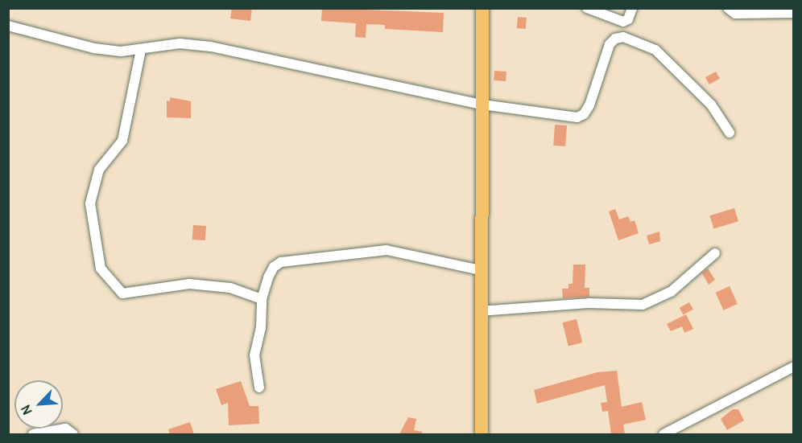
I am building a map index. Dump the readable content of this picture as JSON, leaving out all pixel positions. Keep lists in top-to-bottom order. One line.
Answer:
{"north":"bottom left"}
